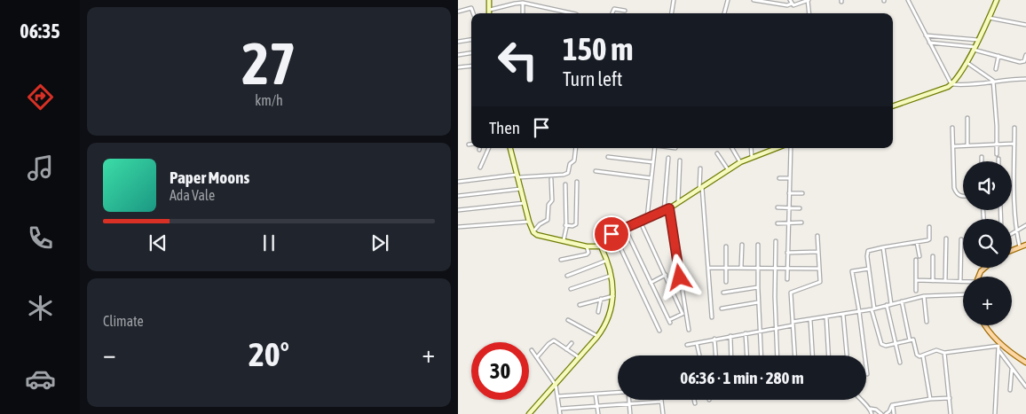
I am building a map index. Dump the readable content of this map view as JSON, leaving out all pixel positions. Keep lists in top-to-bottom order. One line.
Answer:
{"page":{"tabs":"06:35","tile":[["27","km/h"],"Climate"],"turn":["150 m","Turn left"],"then":"Then","song":["Paper Moons","Ada Vale"],"map_buttons":"+","heat":["−","20°","+"],"limit":"30","trip":"06:36 · 1 min · 280 m"}}
